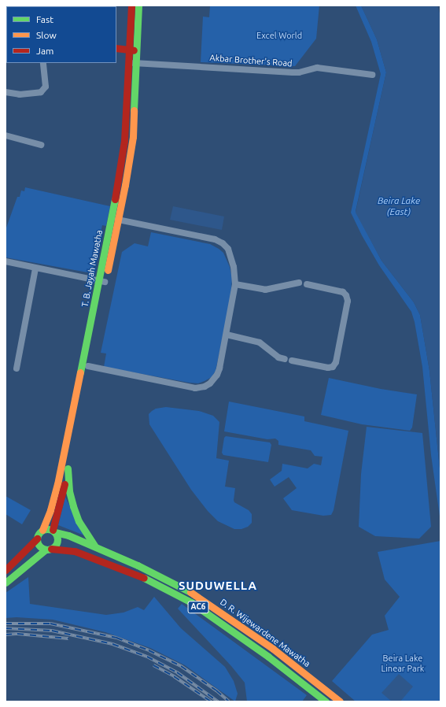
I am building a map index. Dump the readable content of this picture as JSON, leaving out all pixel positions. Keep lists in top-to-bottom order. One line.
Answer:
{"streets":{"main road":["T. B. Jayah Mawatha","AC6","D. R. Wijewardene Mawatha"],"street":["Akbar Brother's Road"]},"crossings":[["Akbar Brother's Road","T. B. Jayah Mawatha"],["T. B. Jayah Mawatha","D. R. Wijewardene Mawatha"]],"districts":["SUDUWELLA"],"water":["Beira Lake (East)"],"parks":["Excel World","Beira Lake Linear Park"],"legend":["Fast","Slow","Jam"]}
